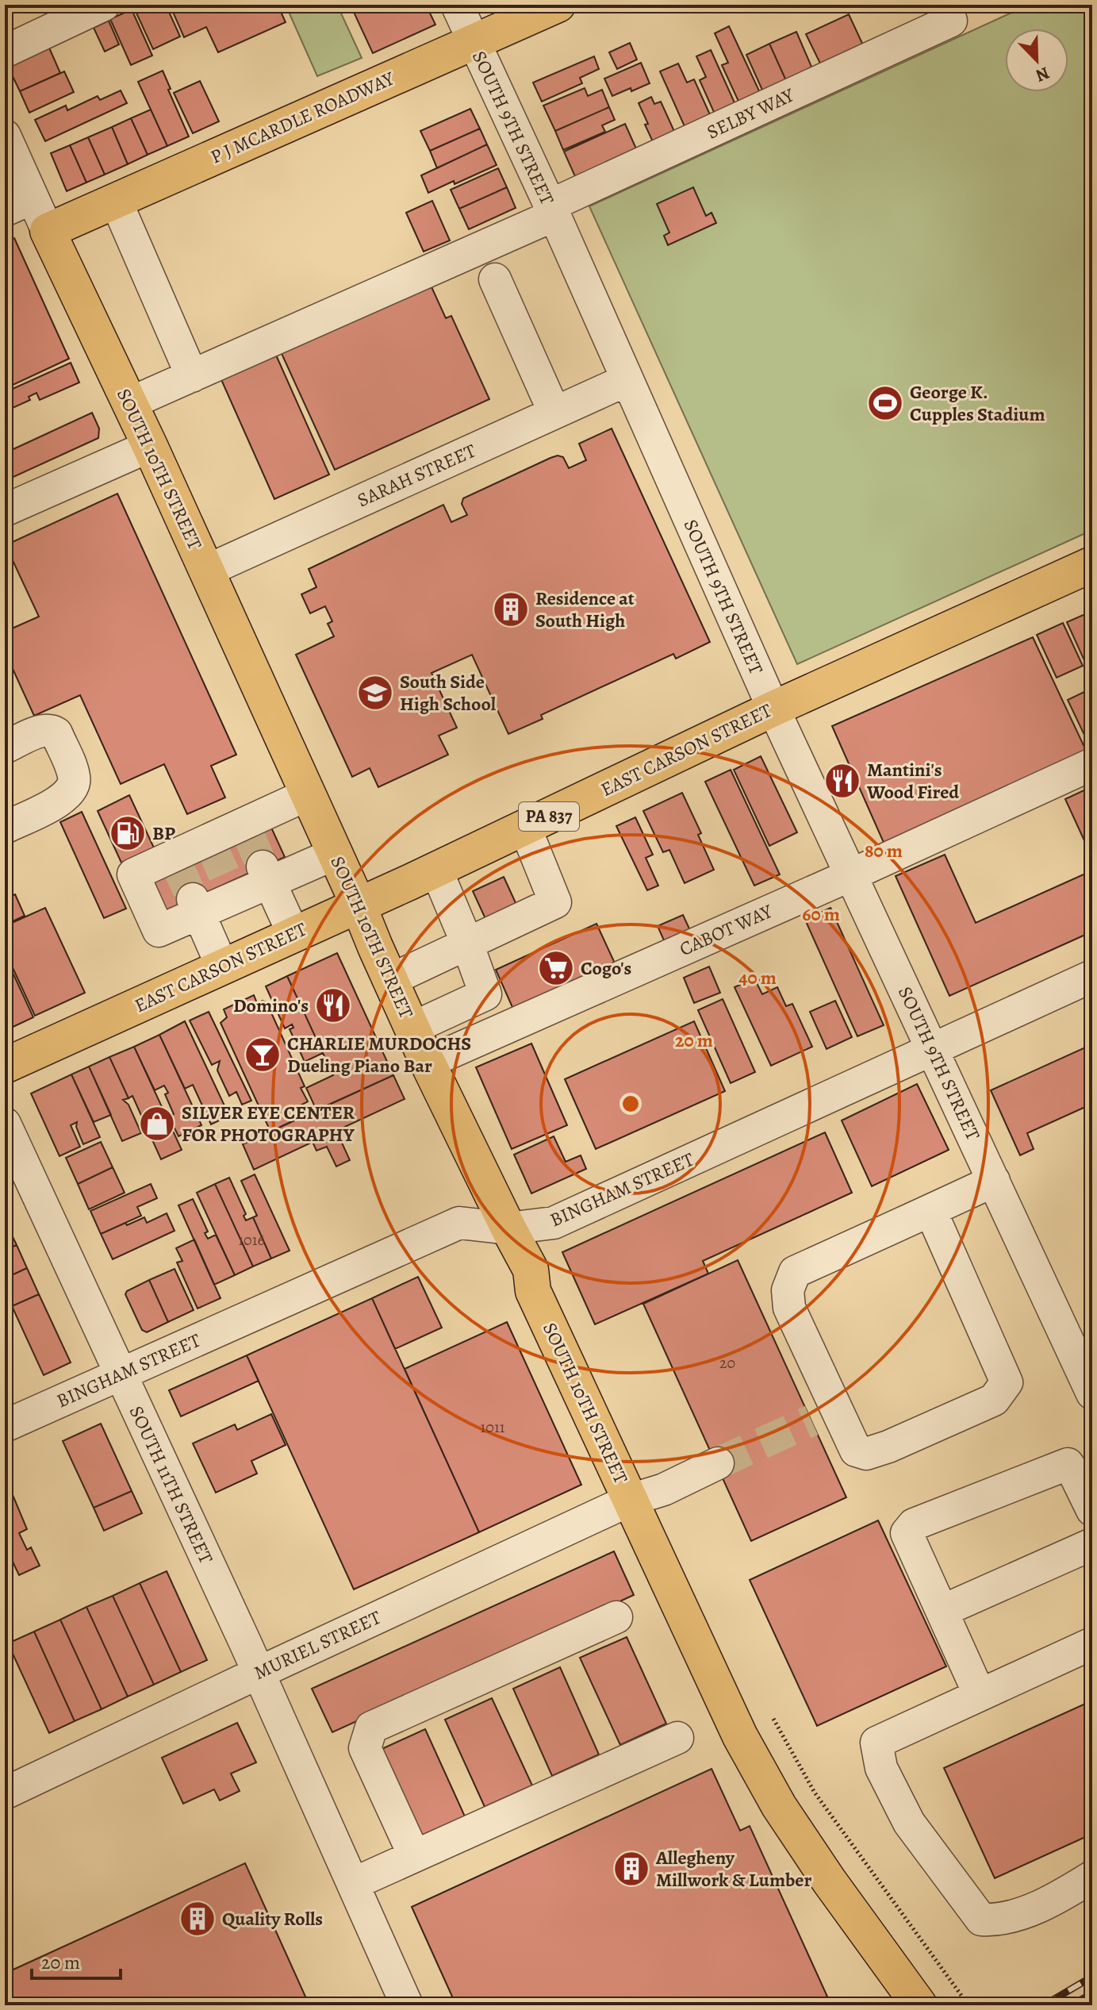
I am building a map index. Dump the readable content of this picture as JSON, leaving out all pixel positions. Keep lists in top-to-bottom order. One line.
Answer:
{"streets":{"main road":["P J MCARDLE ROADWAY","SOUTH 10TH STREET","EAST CARSON STREET","PA 837"],"street":["SELBY WAY","SOUTH 9TH STREET","SARAH STREET","CABOT WAY","BINGHAM STREET","SOUTH 11TH STREET","MURIEL STREET"]},"crossings":[["SELBY WAY","SOUTH 9TH STREET"],["SELBY WAY","SOUTH 10TH STREET"],["P J MCARDLE ROADWAY","SOUTH 9TH STREET"],["P J MCARDLE ROADWAY","SOUTH 10TH STREET"],["SOUTH 9TH STREET","SARAH STREET"],["SOUTH 9TH STREET","EAST CARSON STREET"],["SOUTH 9TH STREET","CABOT WAY"],["SOUTH 9TH STREET","BINGHAM STREET"],["SOUTH 10TH STREET","SARAH STREET"],["SOUTH 10TH STREET","EAST CARSON STREET"],["SOUTH 10TH STREET","CABOT WAY"],["SOUTH 10TH STREET","BINGHAM STREET"],["SOUTH 10TH STREET","MURIEL STREET"],["BINGHAM STREET","SOUTH 11TH STREET"],["SOUTH 11TH STREET","MURIEL STREET"]],"places":{"sports":["George K. Cupples Stadium"],"building":["Residence at South High","Allegheny Millwork & Lumber","Quality Rolls"],"school or university":["South Side High School"],"restaurant":["Mantini's Wood Fired","Domino's"],"fuel station":["BP"],"supermarket":["Cogo's"],"bar":["CHARLIE MURDOCHS Dueling Piano Bar"],"shop":["SILVER EYE CENTER FOR PHOTOGRAPHY"]},"house_numbers":["1016","20","1011"],"scale_bar":"20 m","north":"bottom right","rings":["80 m","60 m","40 m","20 m"]}
